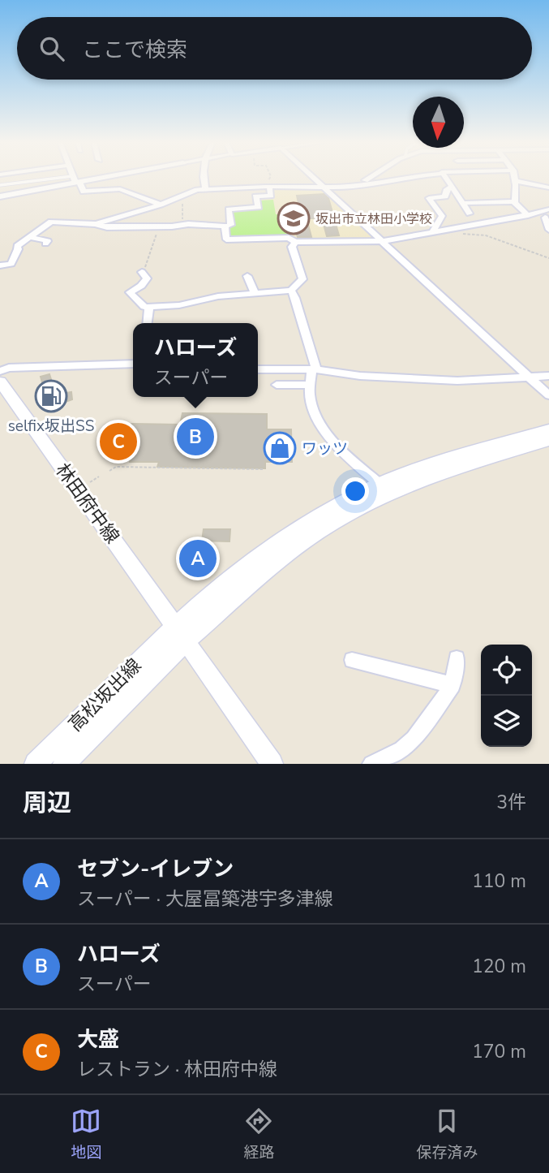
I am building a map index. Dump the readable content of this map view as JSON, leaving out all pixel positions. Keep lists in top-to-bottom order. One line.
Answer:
{"streets":{"main road":["林田府中線","高松坂出線"]},"crossings":[["林田府中線","高松坂出線"]],"places":{"school or university":["坂出市立林田小学校"],"fuel station":["selfix坂出SS"],"shop":["ワッツ"]},"north":"bottom","page":{"search":"ここで検索","popup":["ハローズ","スーパー"],"pins":["B","C","A"],"heading":["周辺","3件"],"list":[{"mark":"A","name":"セブン-イレブン","note":"スーパー · 大屋冨築港宇多津線","value":"110 m"},{"mark":"B","name":"ハローズ","note":"スーパー","value":"120 m"},{"mark":"C","name":"大盛","note":"レストラン · 林田府中線","value":"170 m"}],"nav":["地図","経路","保存済み"]}}
